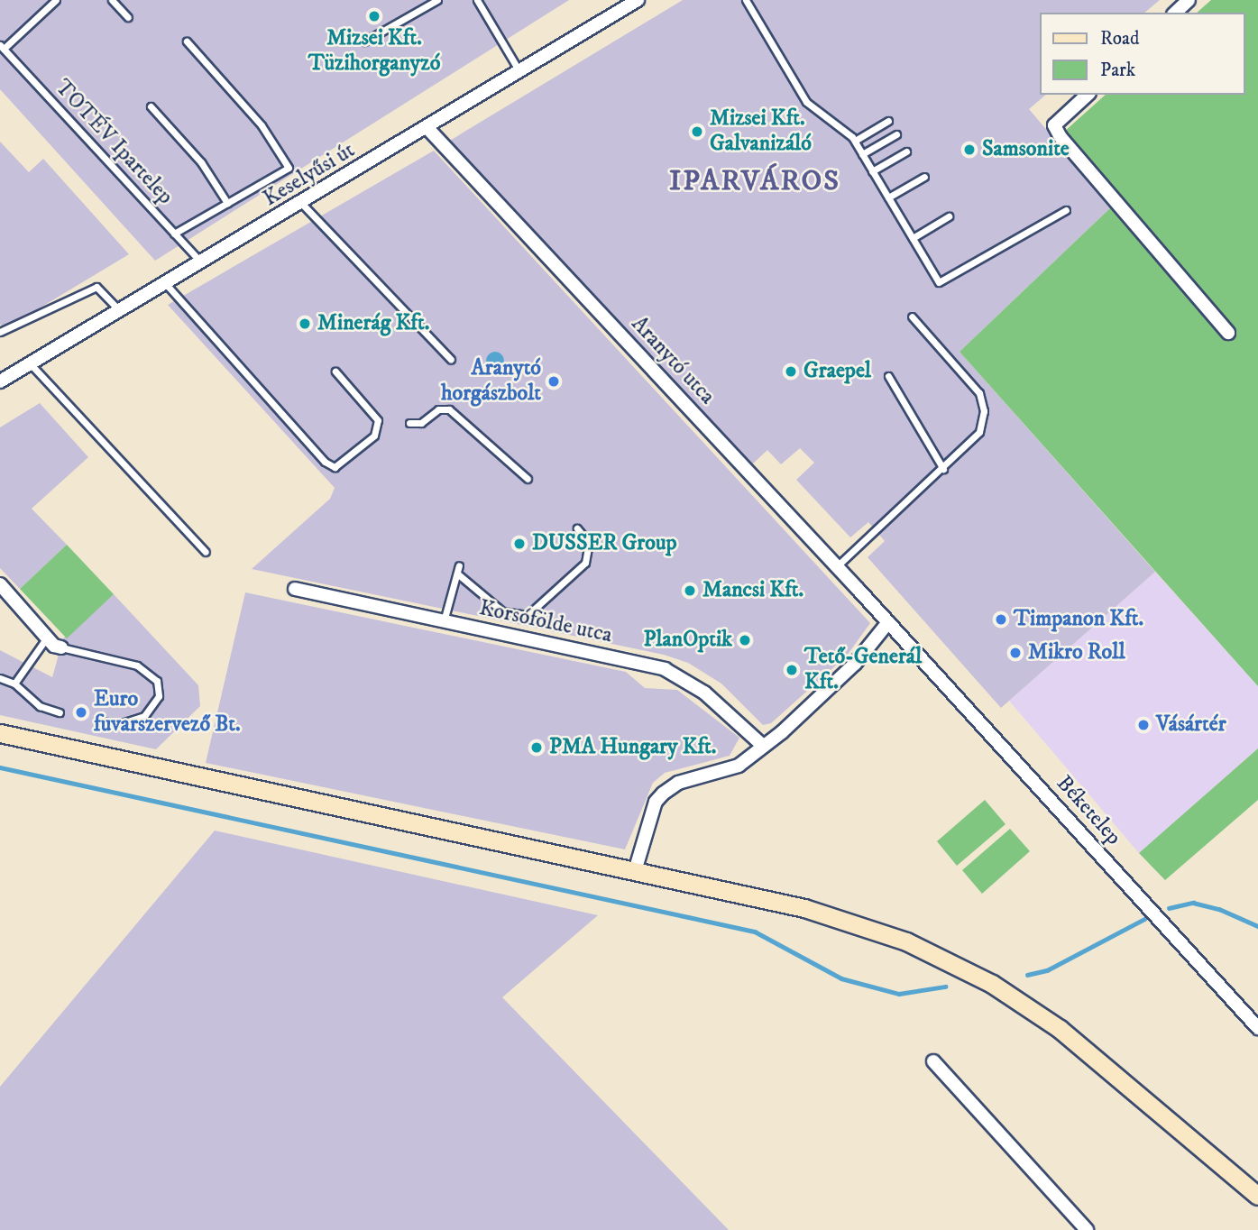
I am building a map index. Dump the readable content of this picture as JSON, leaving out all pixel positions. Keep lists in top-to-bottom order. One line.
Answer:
{"streets":{"street":["Keselyűsi út","Aranytó utca","Korsófölde utca","Béketelep"],"lane":["TOTÉV Ipartelep"]},"crossings":[["TOTÉV Ipartelep","Keselyűsi út"],["Keselyűsi út","Aranytó utca"],["Aranytó utca","Béketelep"]],"districts":["IPARVÁROS"],"places":["Mizsei Kft. Tüzihorganyzó","Mizsei Kft. Galvanizáló","Samsonite","Minerág Kft.","Graepel","Aranytó horgászbolt","DUSSER Group","Mancsi Kft.","Timpanon Kft.","PlanOptik","Mikro Roll","Tető-Generál Kft.","Euro fuvarszervező Bt.","Vásártér","PMA Hungary Kft."],"legend":["Road","Park"]}
